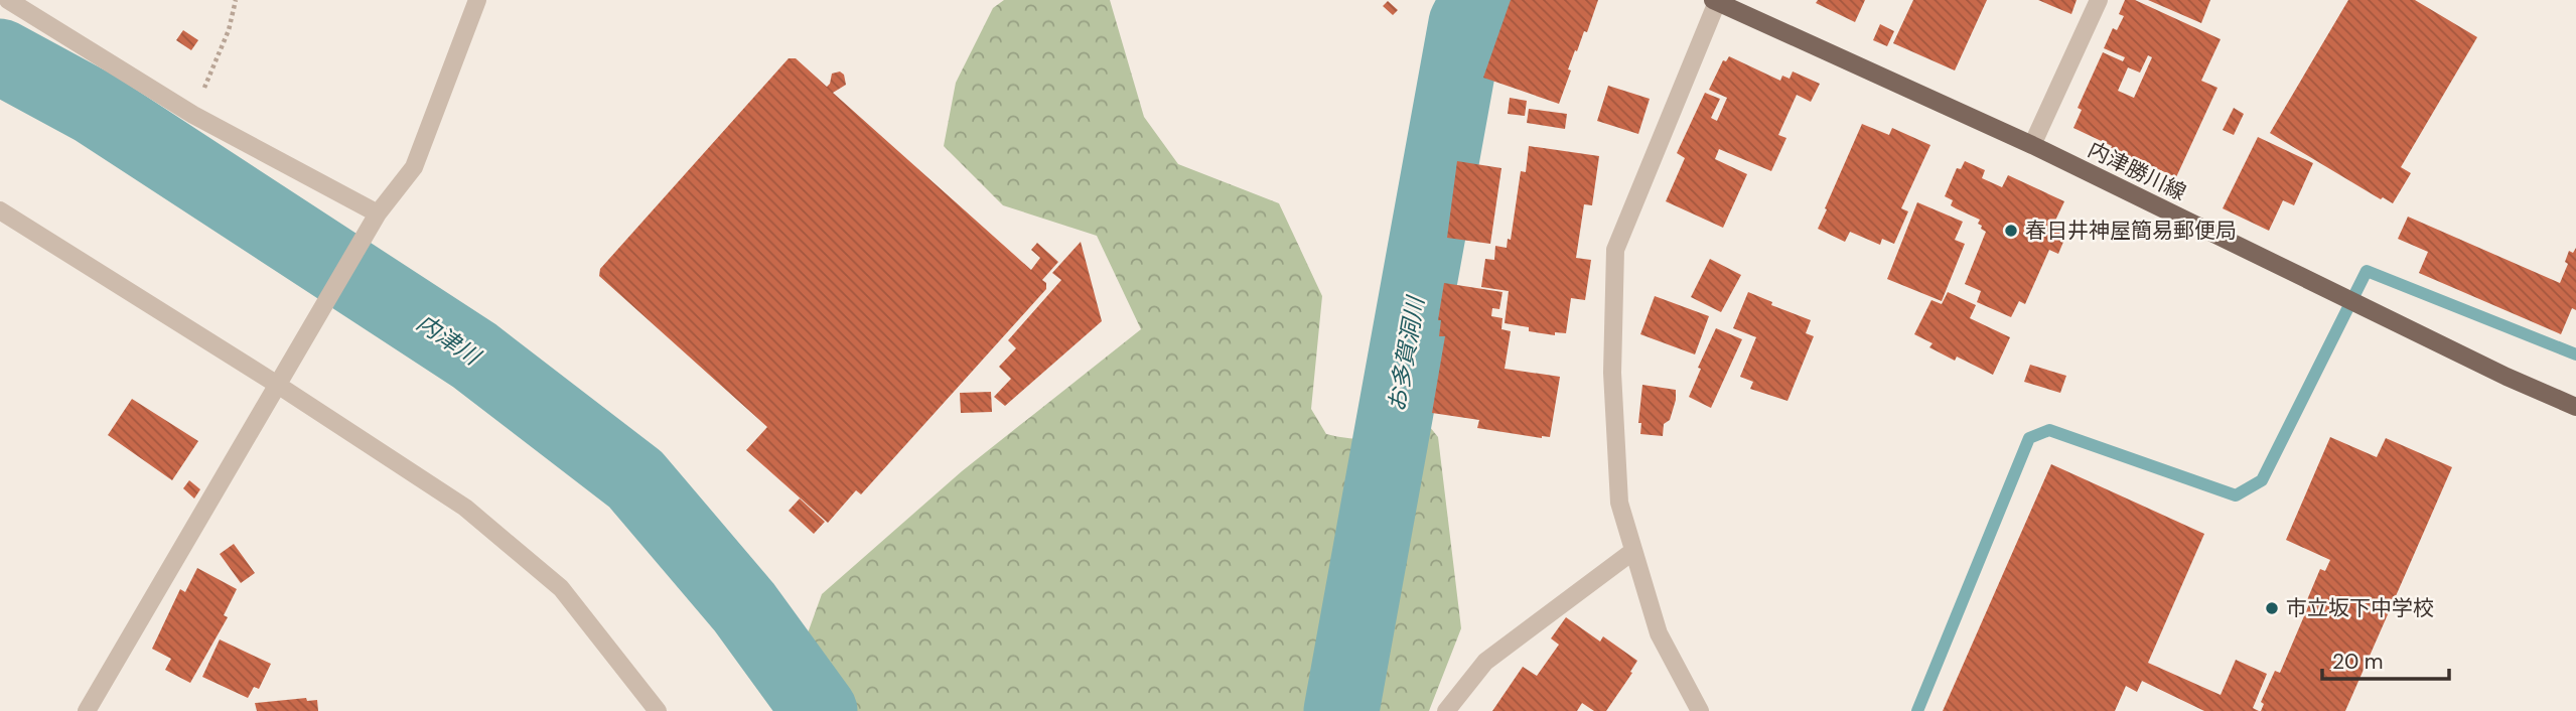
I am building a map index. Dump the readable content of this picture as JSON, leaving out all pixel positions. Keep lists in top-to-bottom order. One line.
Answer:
{"streets":{"main road":["内津勝川線"]},"water":["内津川","お多賀洞川"],"places":["春日井神屋簡易郵便局","市立坂下中学校"],"scale_bar":"20 m"}
